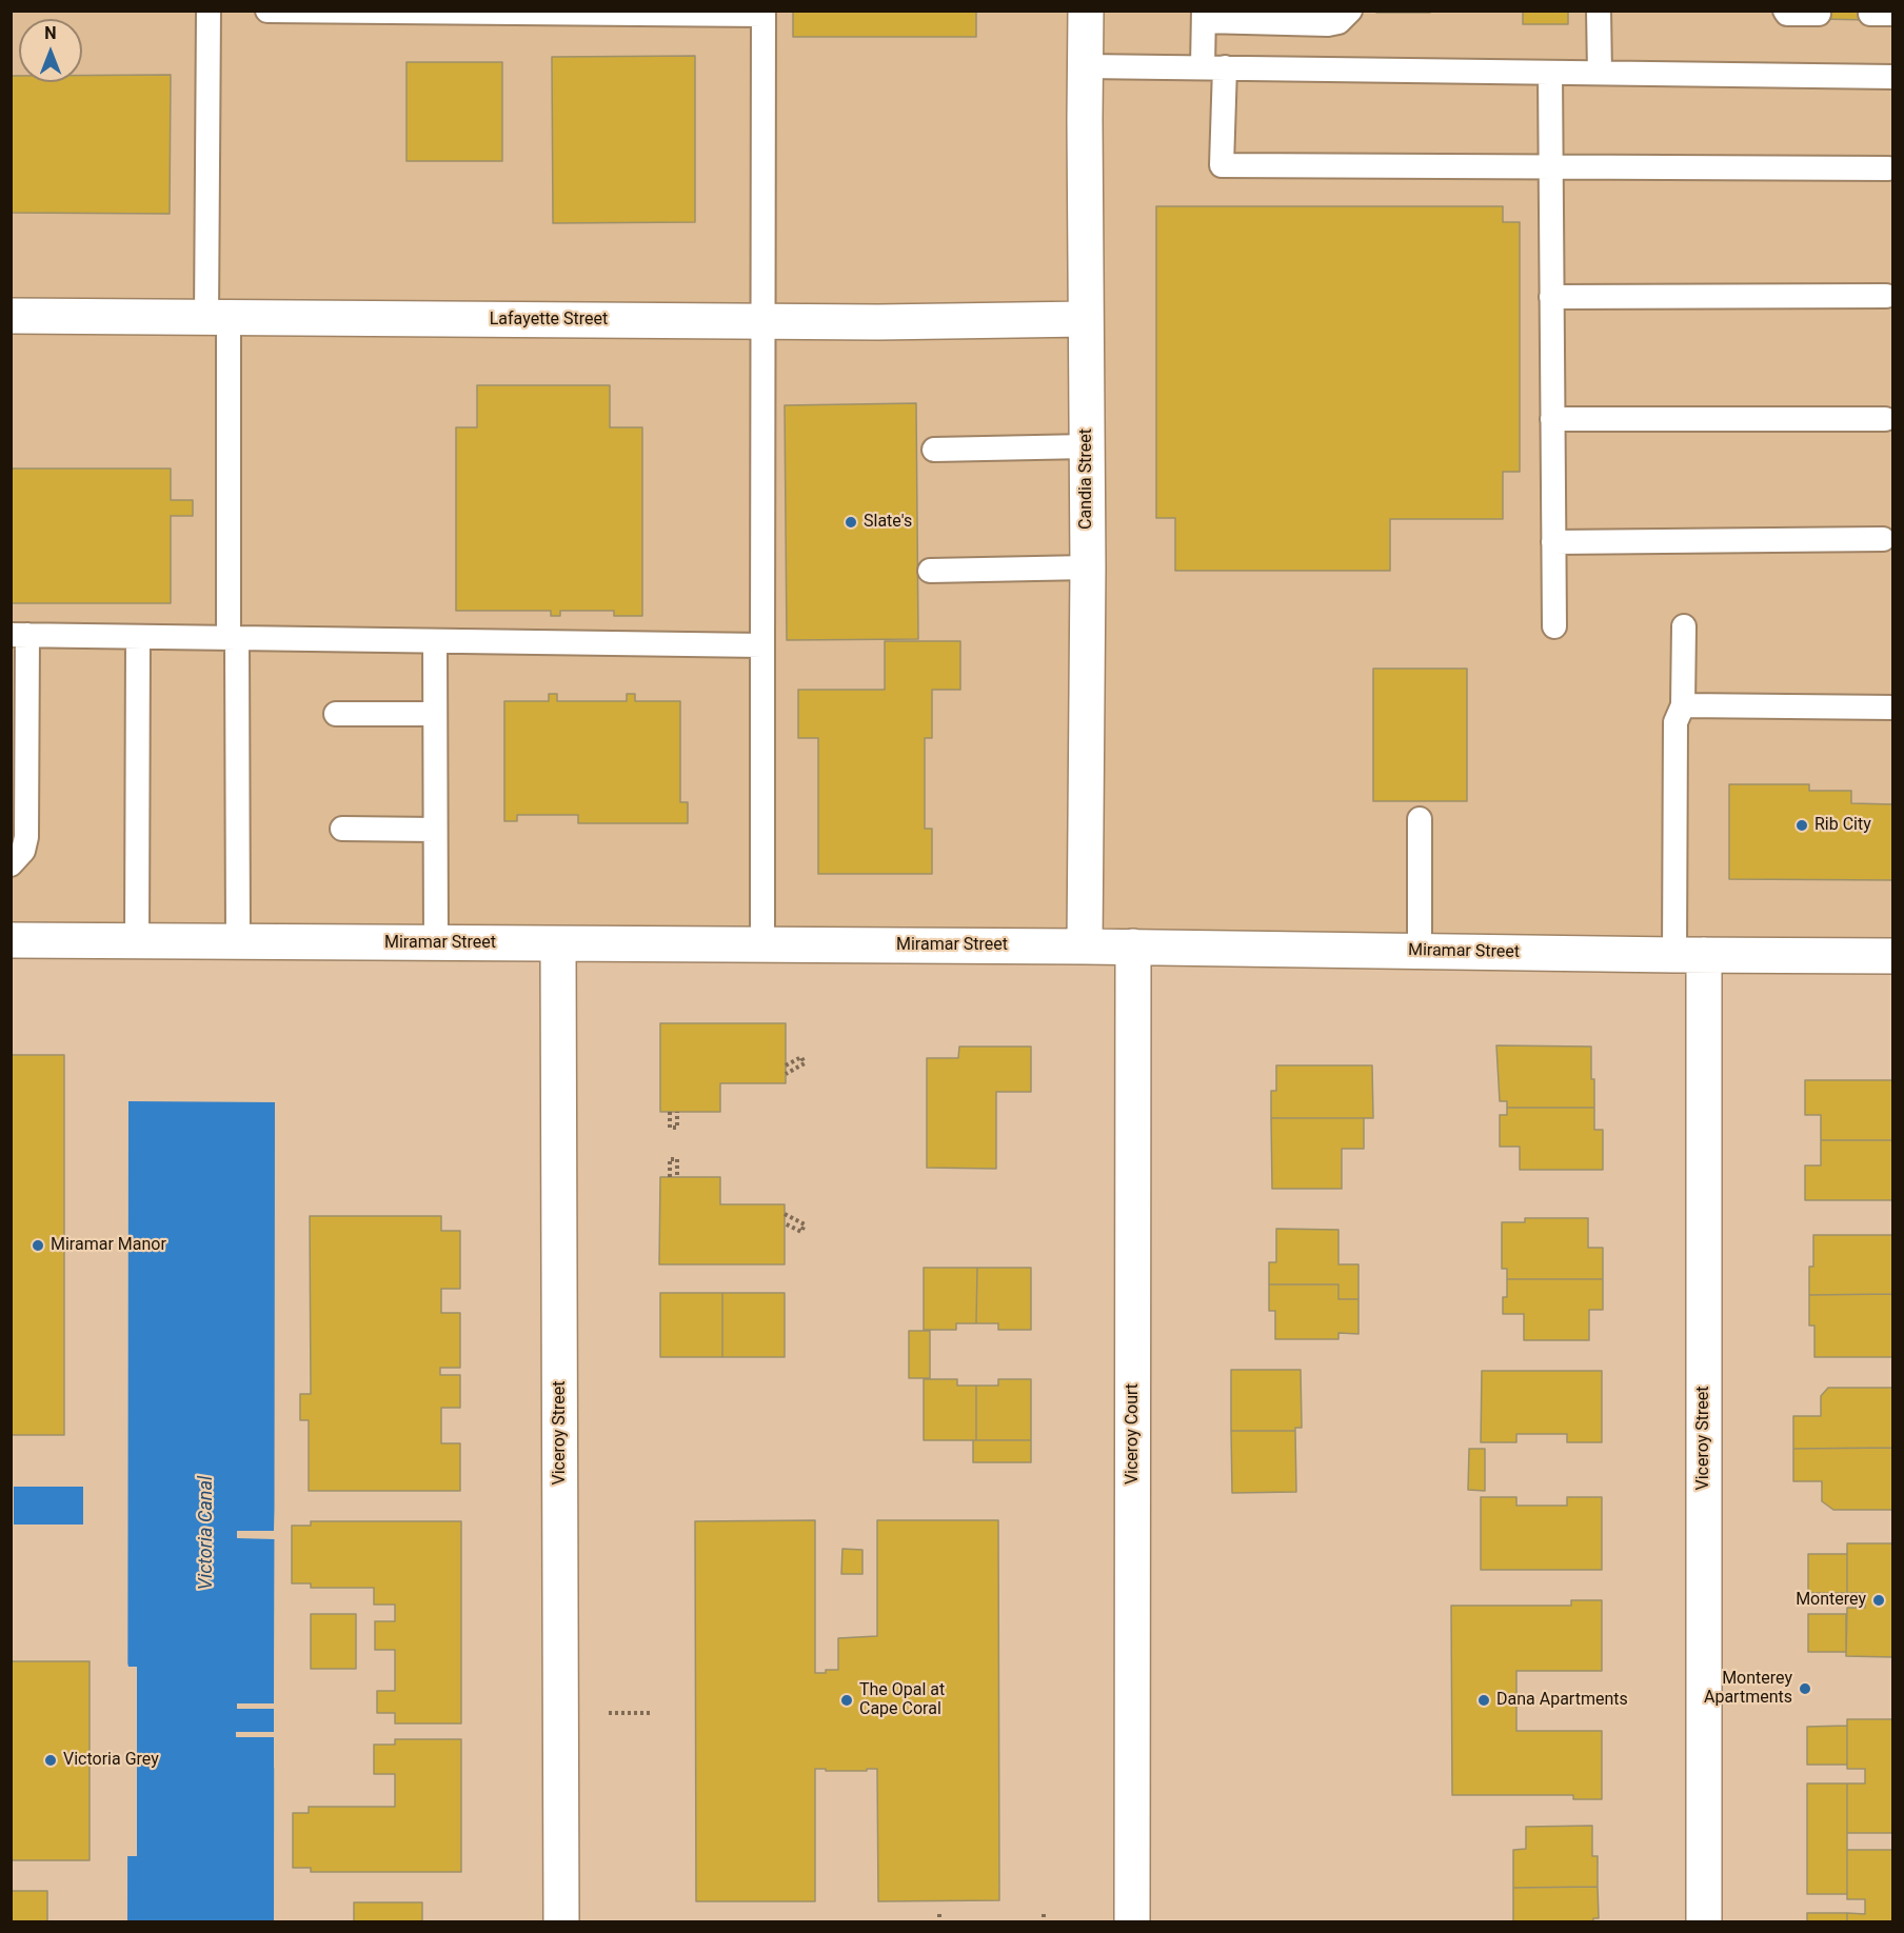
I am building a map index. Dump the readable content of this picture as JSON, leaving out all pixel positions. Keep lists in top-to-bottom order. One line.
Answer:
{"streets":{"street":["Lafayette Street","Candia Street","Miramar Street","Viceroy Street","Viceroy Court"]},"crossings":[["Lafayette Street","Candia Street"],["Candia Street","Miramar Street"],["Miramar Street","Viceroy Street"],["Miramar Street","Viceroy Court"]],"water":["Victoria Canal"],"places":["Slate's","Rib City","Miramar Manor","Monterey","Monterey Apartments","The Opal at Cape Coral","Dana Apartments","Victoria Grey"],"north":"top"}
